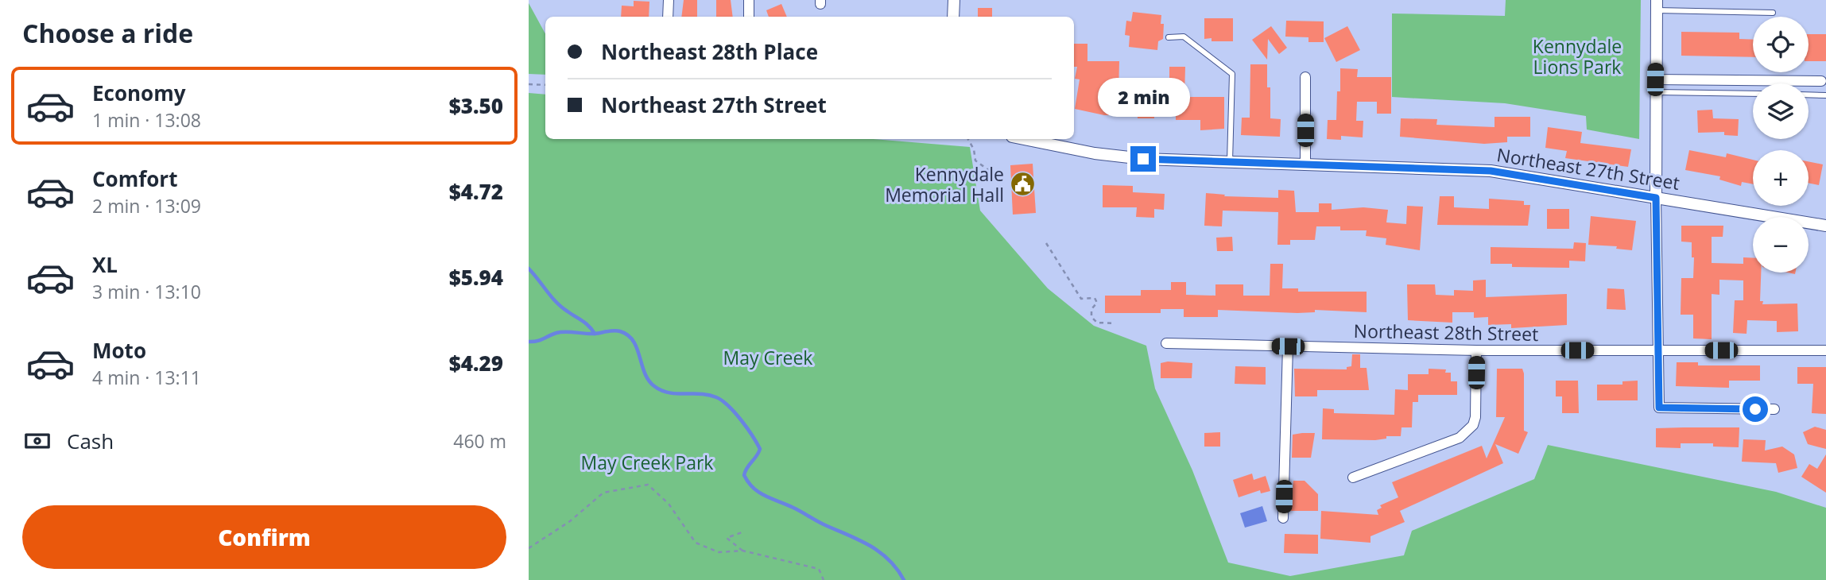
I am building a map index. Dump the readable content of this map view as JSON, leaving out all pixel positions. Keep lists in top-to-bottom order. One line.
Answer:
{"streets":{"street":["Northeast 27th Street","Northeast 28th Street"]},"parks":["Kennydale Lions Park","May Creek","May Creek Park"],"places":{"public building":["Kennydale Memorial Hall"]},"page":{"heading":"Choose a ride","map_buttons":["+","−"],"banner":["Northeast 28th Place","Northeast 27th Street"],"list":[{"name":"Economy","note":"1 min · 13:08","value":"$3.50"},{"name":"Comfort","note":"2 min · 13:09","value":"$4.72"},{"name":"XL","note":"3 min · 13:10","value":"$5.94"},{"name":"Moto","note":"4 min · 13:11","value":"$4.29"}],"bubble":"2 min","pay":["Cash","460 m"],"buttons":"Confirm"}}
